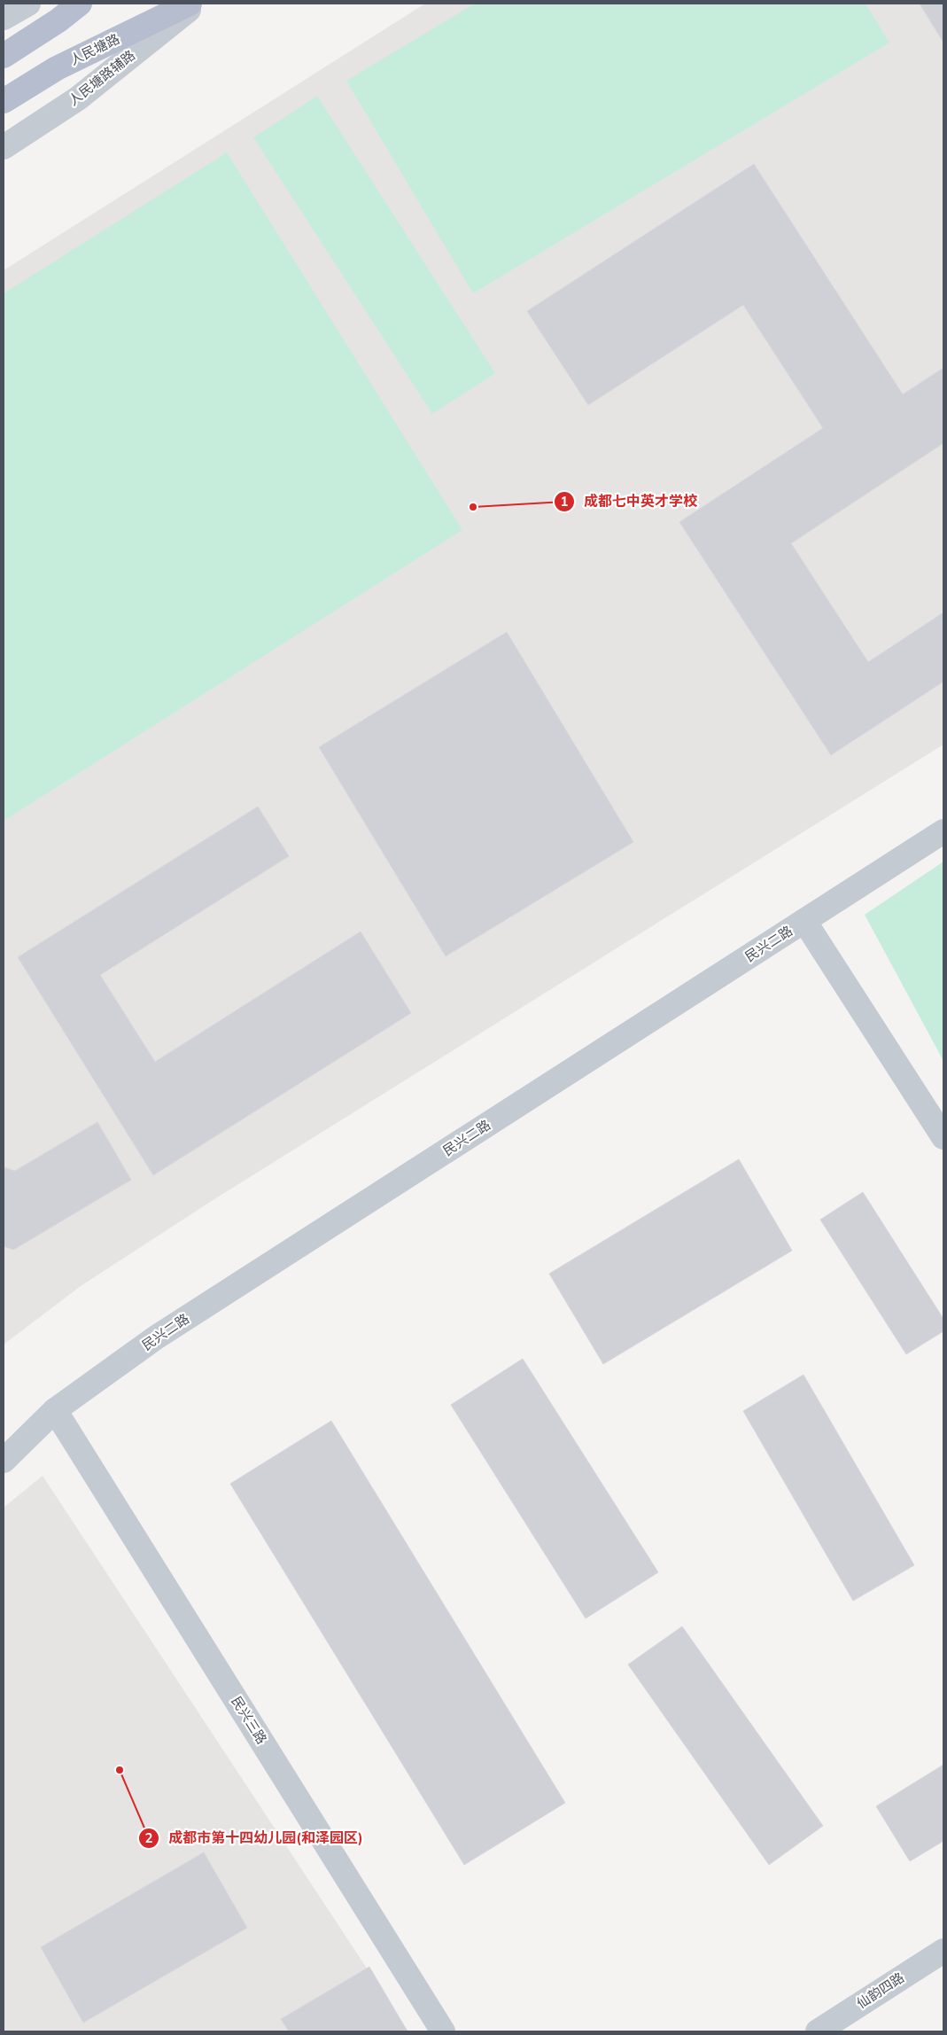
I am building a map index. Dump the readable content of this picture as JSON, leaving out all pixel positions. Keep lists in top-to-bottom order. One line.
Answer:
{"streets":{"main road":["人民塘路"],"street":["人民塘路辅路","民兴二路","民兴三路","仙韵四路"]},"crossings":[["民兴二路","民兴三路"]],"places":["成都七中英才学校","成都市第十四幼儿园(和泽园区)"]}
